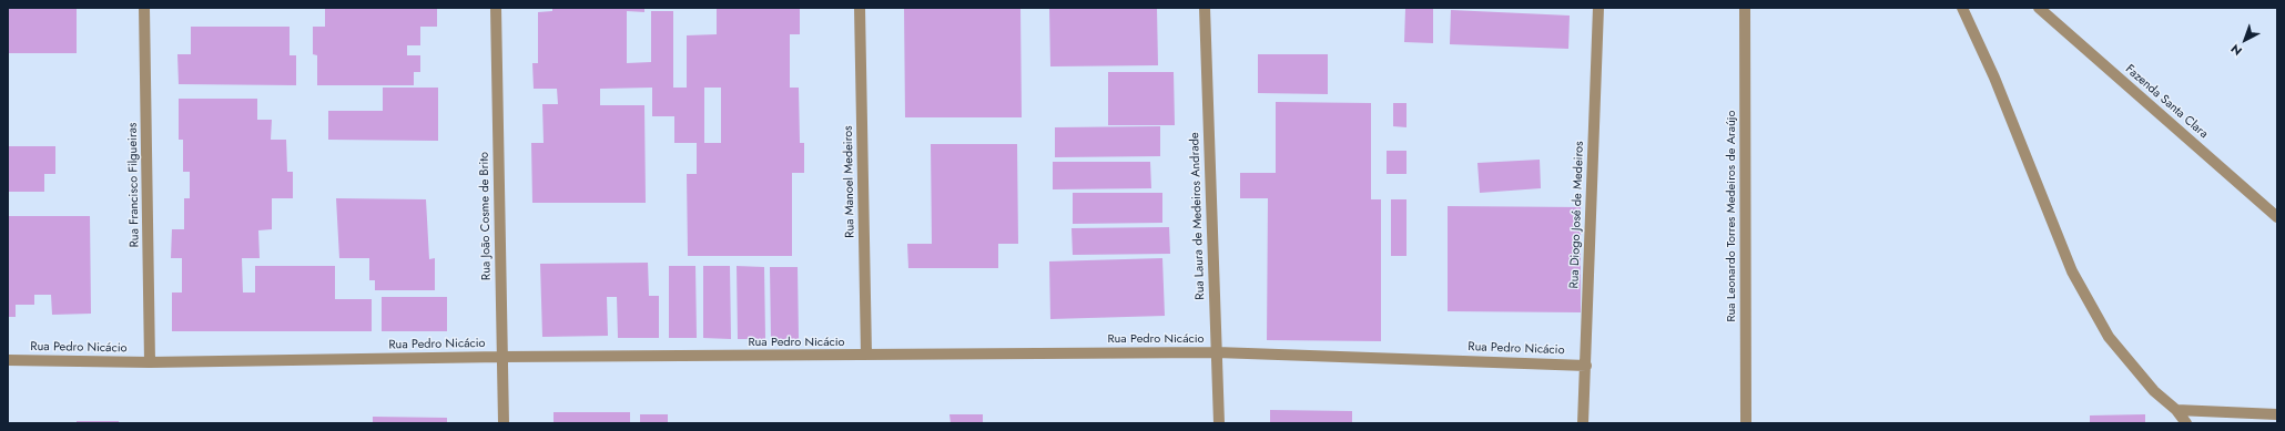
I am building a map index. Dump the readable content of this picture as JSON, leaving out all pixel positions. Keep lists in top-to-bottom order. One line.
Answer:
{"streets":{"street":["Fazenda Santa Clara","Rua Manoel Medeiros","Rua Francisco Filgueiras","Rua Diogo José de Medeiros","Rua João Cosme de Brito","Rua Laura de Medeiros Andrade","Rua Leonardo Torres Medeiros de Araújo","Rua Pedro Nicácio"]},"crossings":[["Rua Manoel Medeiros","Rua Pedro Nicácio"],["Rua Francisco Filgueiras","Rua Pedro Nicácio"],["Rua Diogo José de Medeiros","Rua Pedro Nicácio"],["Rua João Cosme de Brito","Rua Pedro Nicácio"],["Rua Laura de Medeiros Andrade","Rua Pedro Nicácio"]],"north":"bottom left"}
